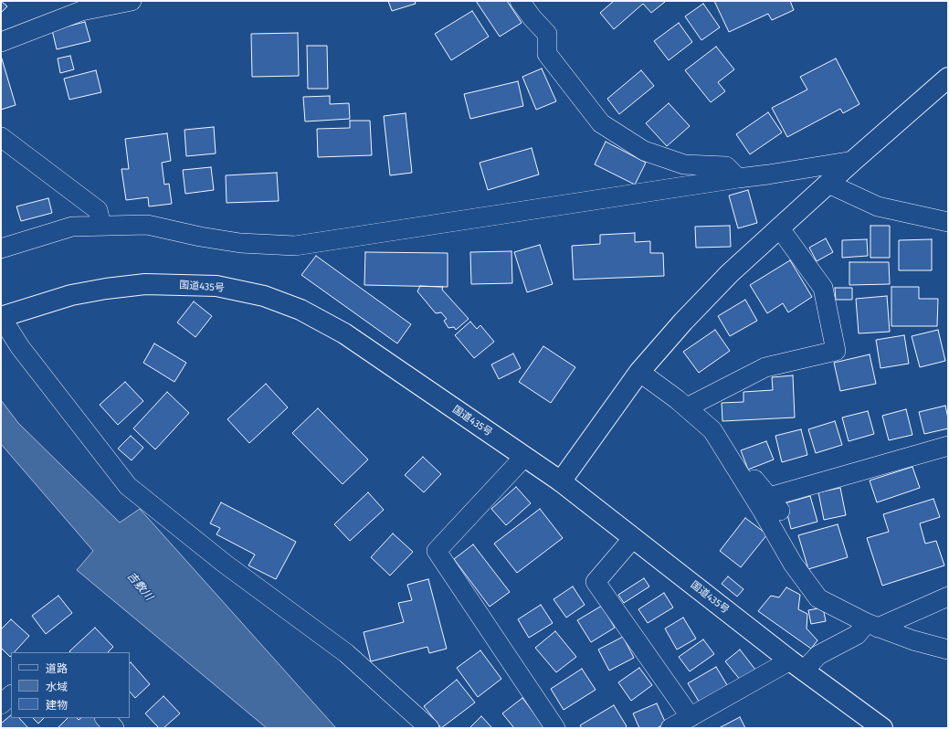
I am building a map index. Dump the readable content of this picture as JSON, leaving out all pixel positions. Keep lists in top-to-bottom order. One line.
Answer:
{"streets":{"main road":["国道435号"]},"water":["吉敷川"],"legend":["道路","水域","建物"]}
